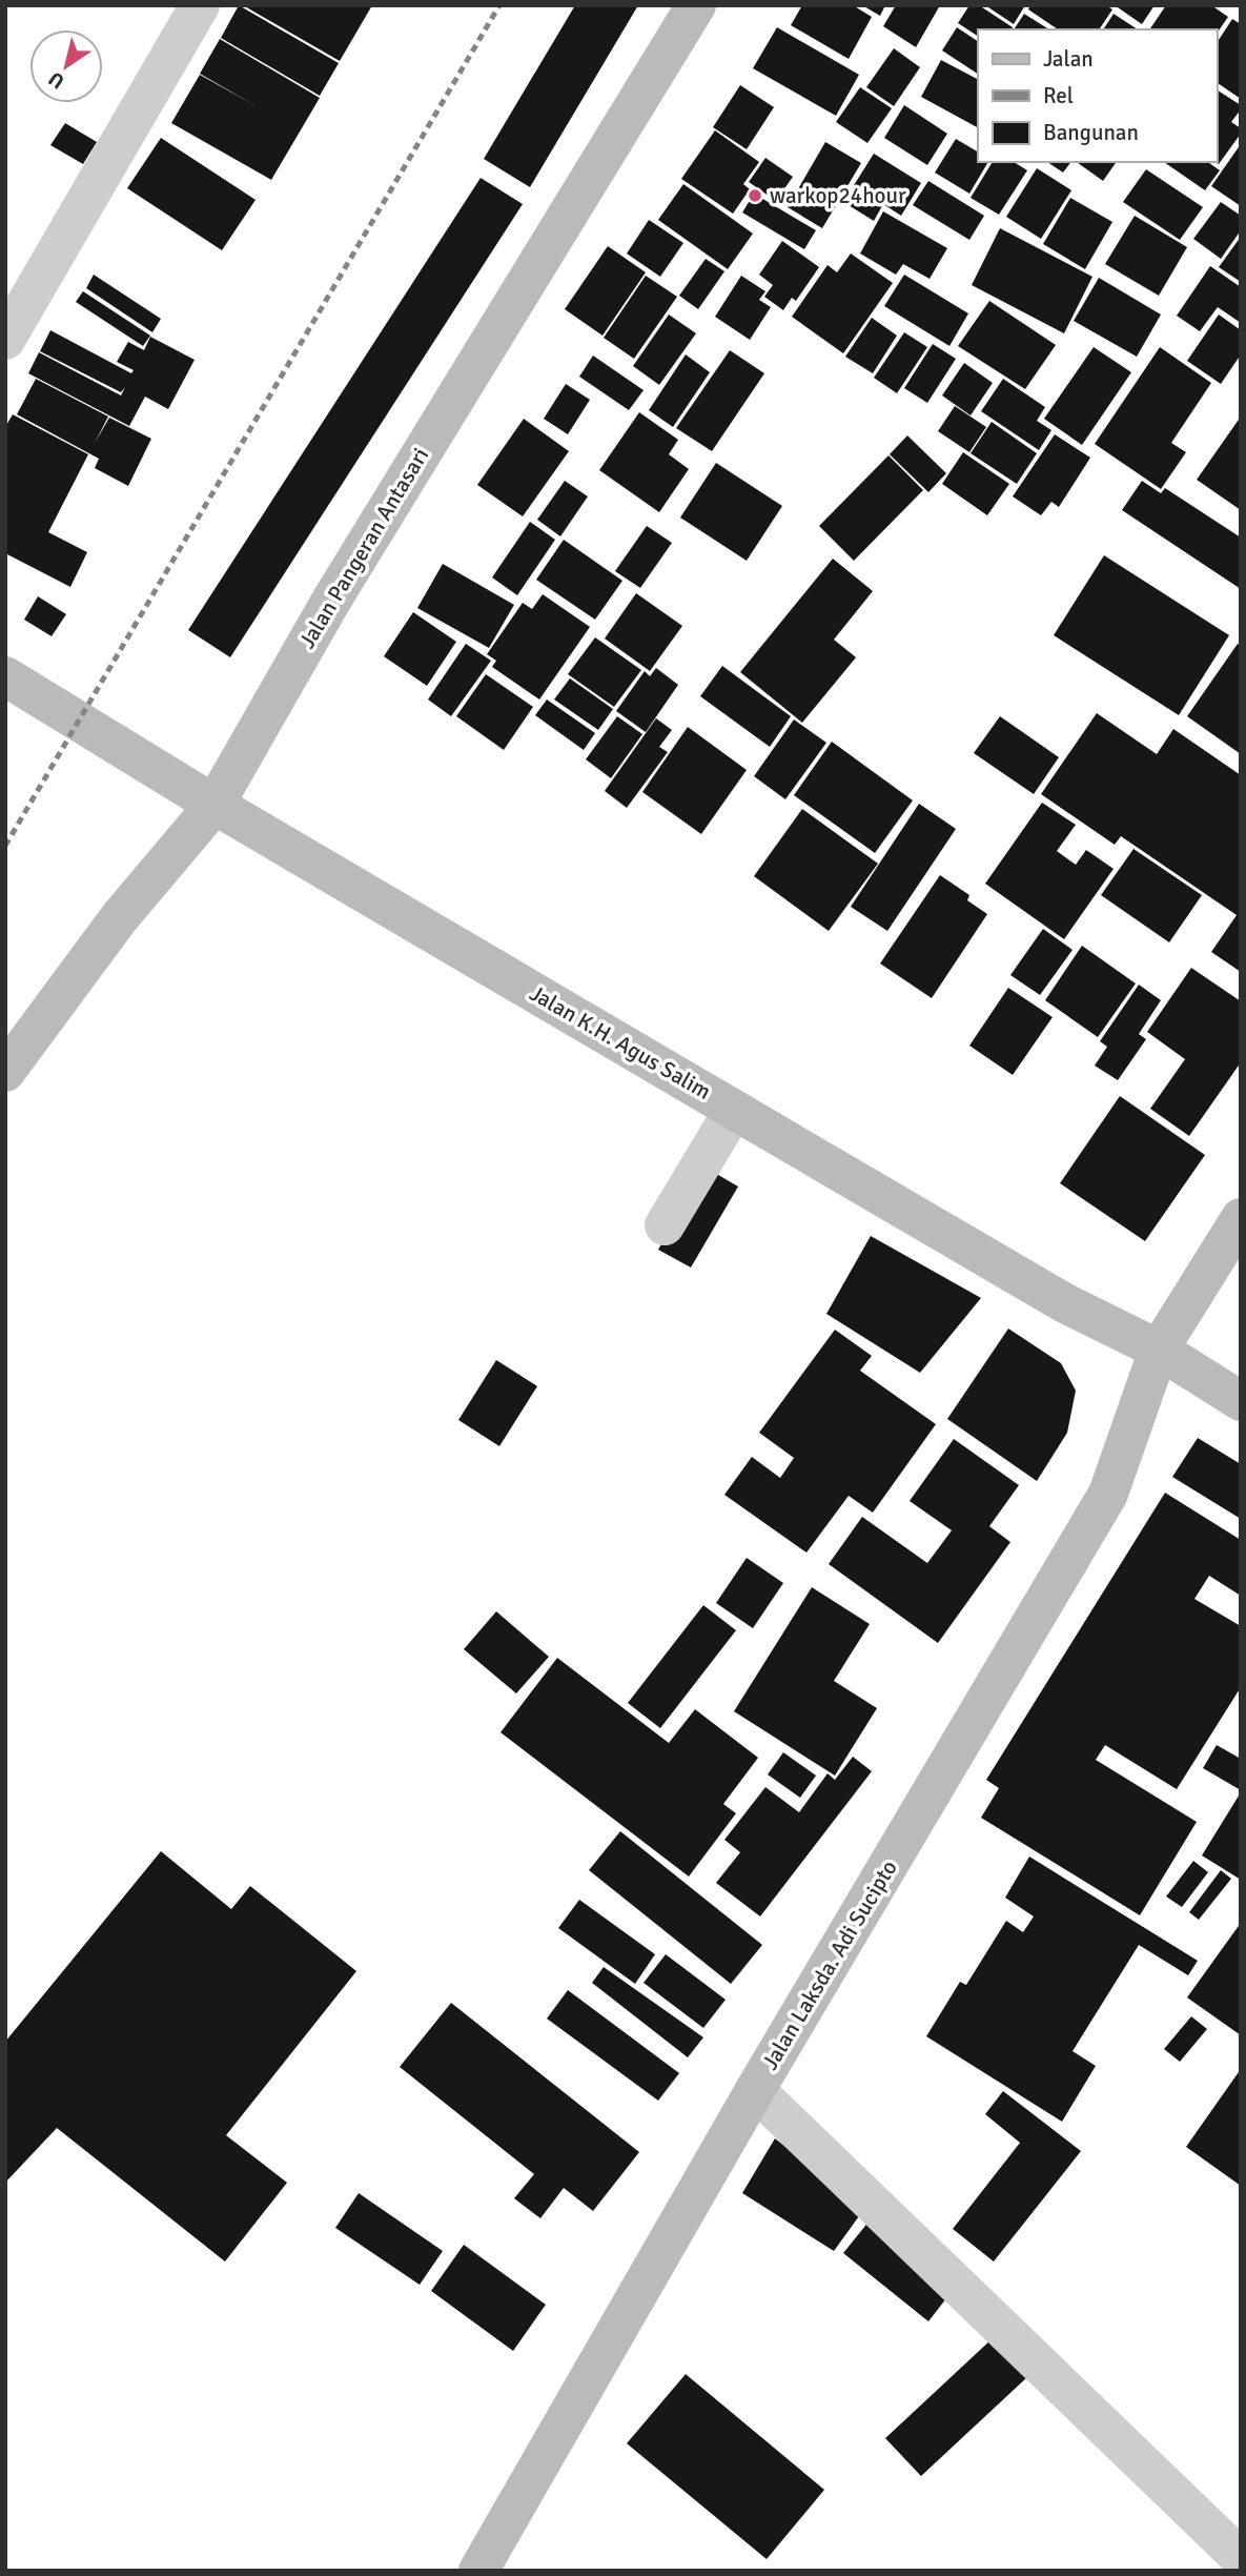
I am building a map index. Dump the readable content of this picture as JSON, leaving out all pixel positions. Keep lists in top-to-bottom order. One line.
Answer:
{"streets":{"street":["Jalan Pangeran Antasari","Jalan K.H. Agus Salim","Jalan Laksda. Adi Sucipto"]},"crossings":[["Jalan Pangeran Antasari","Jalan K.H. Agus Salim"],["Jalan K.H. Agus Salim","Jalan Laksda. Adi Sucipto"]],"places":["warkop24hour"],"legend":["Jalan","Rel","Bangunan"],"north":"bottom left"}
